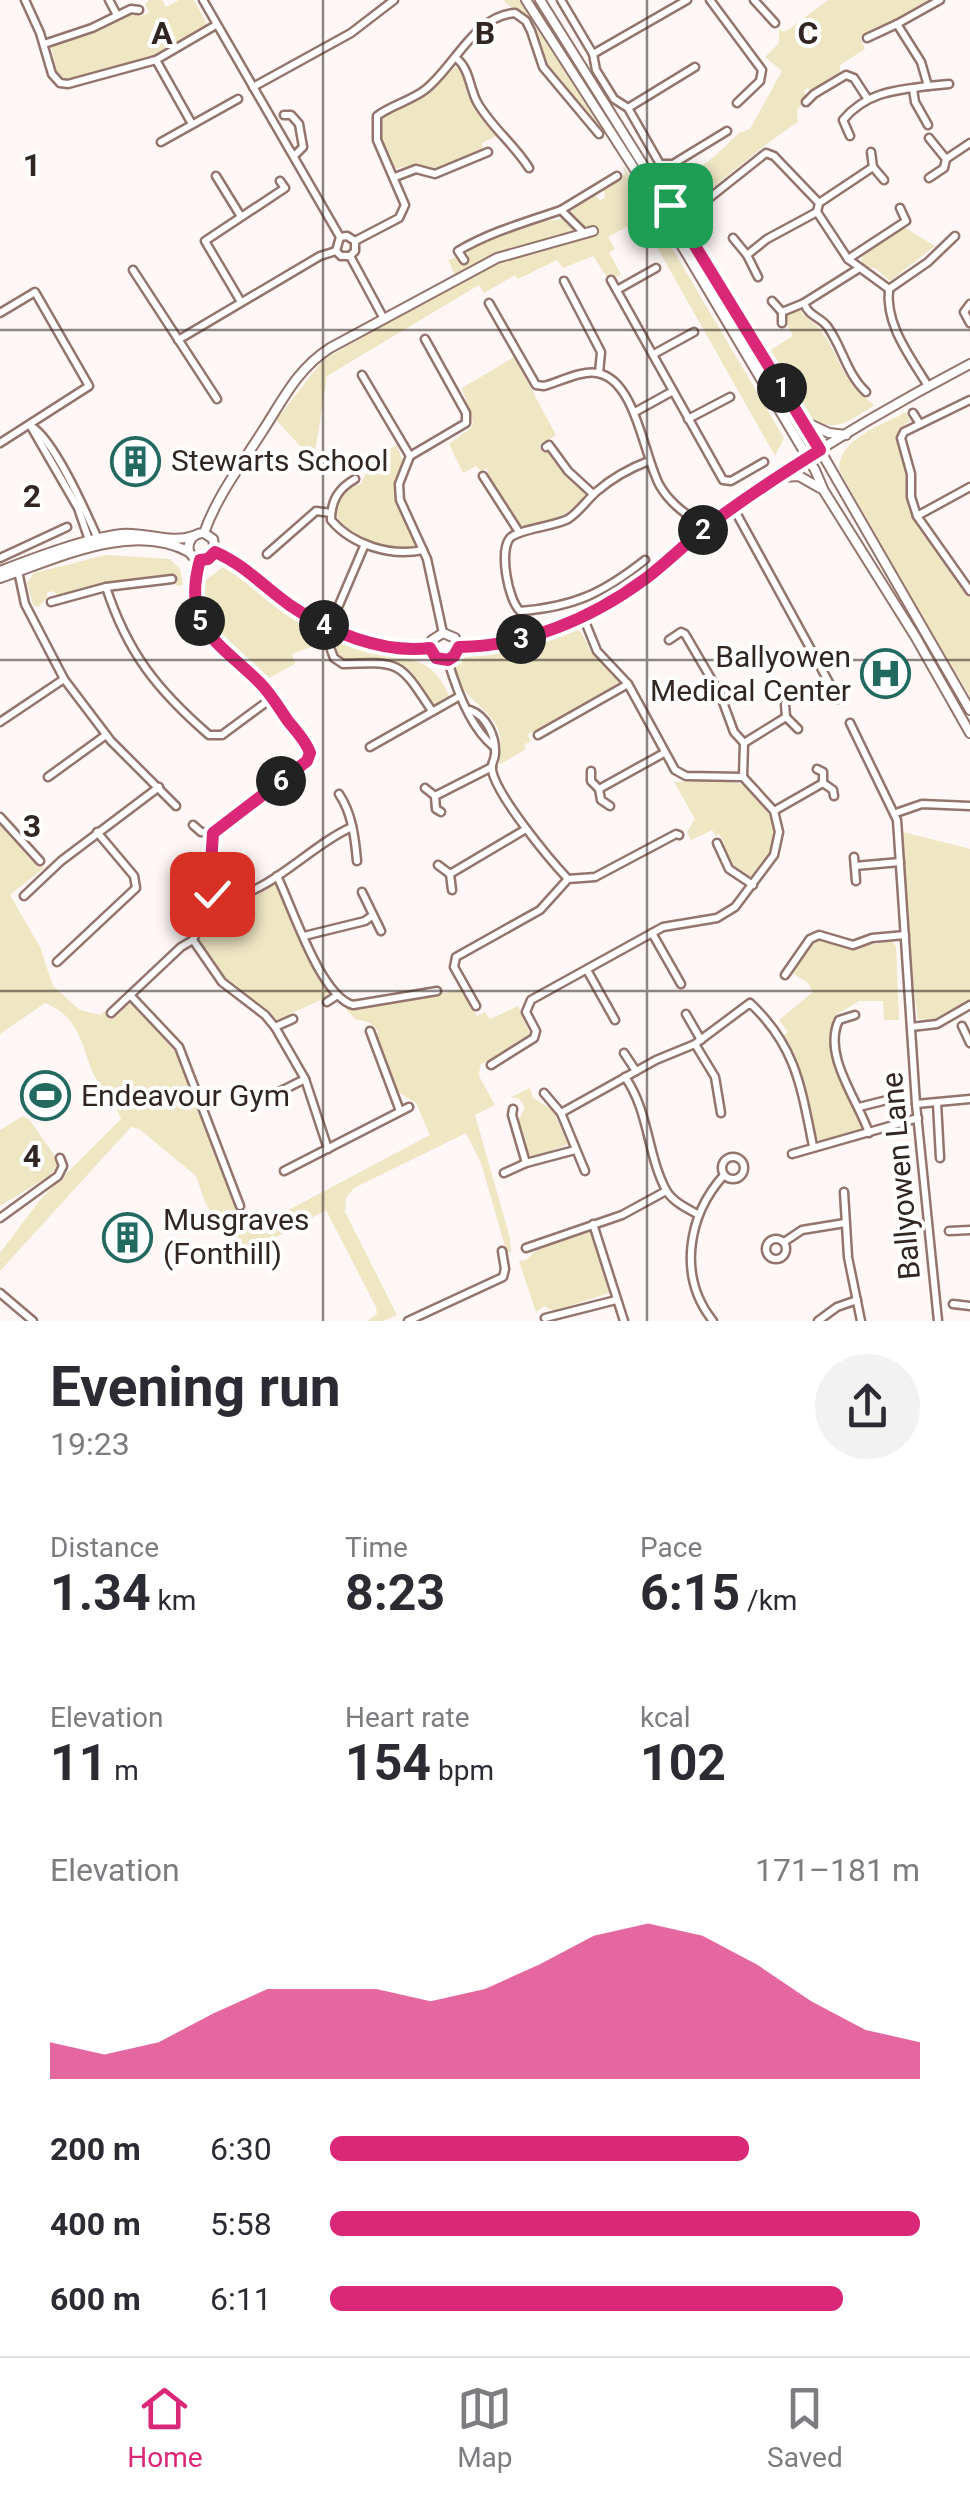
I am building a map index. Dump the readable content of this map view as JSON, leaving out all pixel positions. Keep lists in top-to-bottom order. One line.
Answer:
{"streets":{"street":["Ballyowen Lane"]},"places":{"building":["Stewarts School","Musgraves (Fonthill)"],"hospital":["Ballyowen Medical Center"],"sports":["Endeavour Gym"]},"page":{"pins":["1","2","5","4","3","6"],"heading":["Evening run","19:23"],"stats":[["Distance","1.34 km"],["Time","8:23"],["Pace","6:15 /km"],["Elevation","11 m"],["Heart rate","154 bpm"],["kcal","102"]],"chart":["Elevation","171–181 m"],"list":[{"name":"200 m","note":"6:30"},{"name":"400 m","note":"5:58"},{"name":"600 m","note":"6:11"}],"tabs":["Home","Map","Saved"]},"grid":{"columns":["A","B","C"],"rows":["1","2","3","4"]}}
